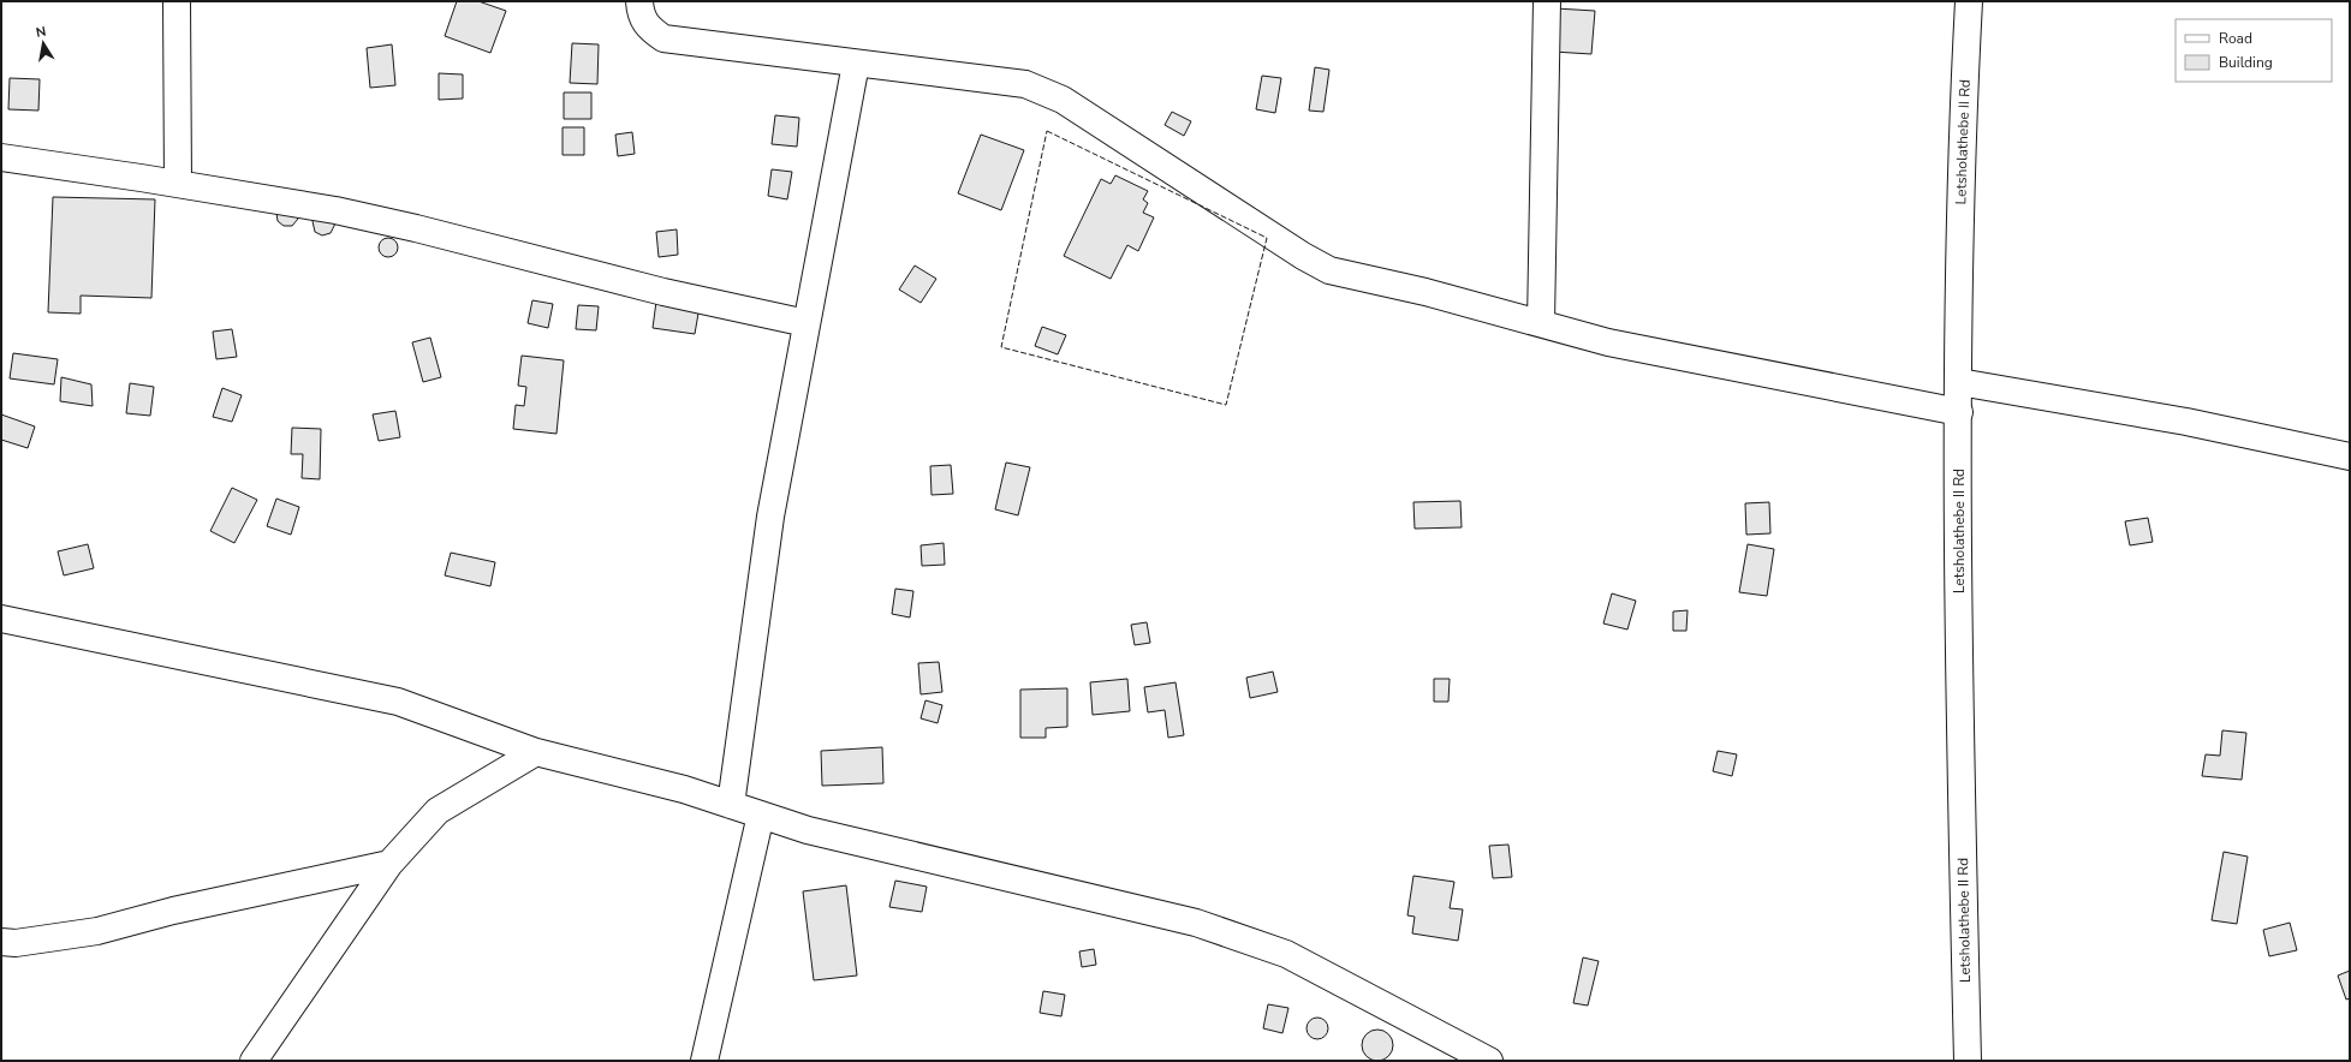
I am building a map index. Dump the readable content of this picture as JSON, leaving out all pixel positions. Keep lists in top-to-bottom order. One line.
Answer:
{"streets":{"street":["Letsholathebe II Rd"]},"legend":["Road","Building"],"north":"top"}
